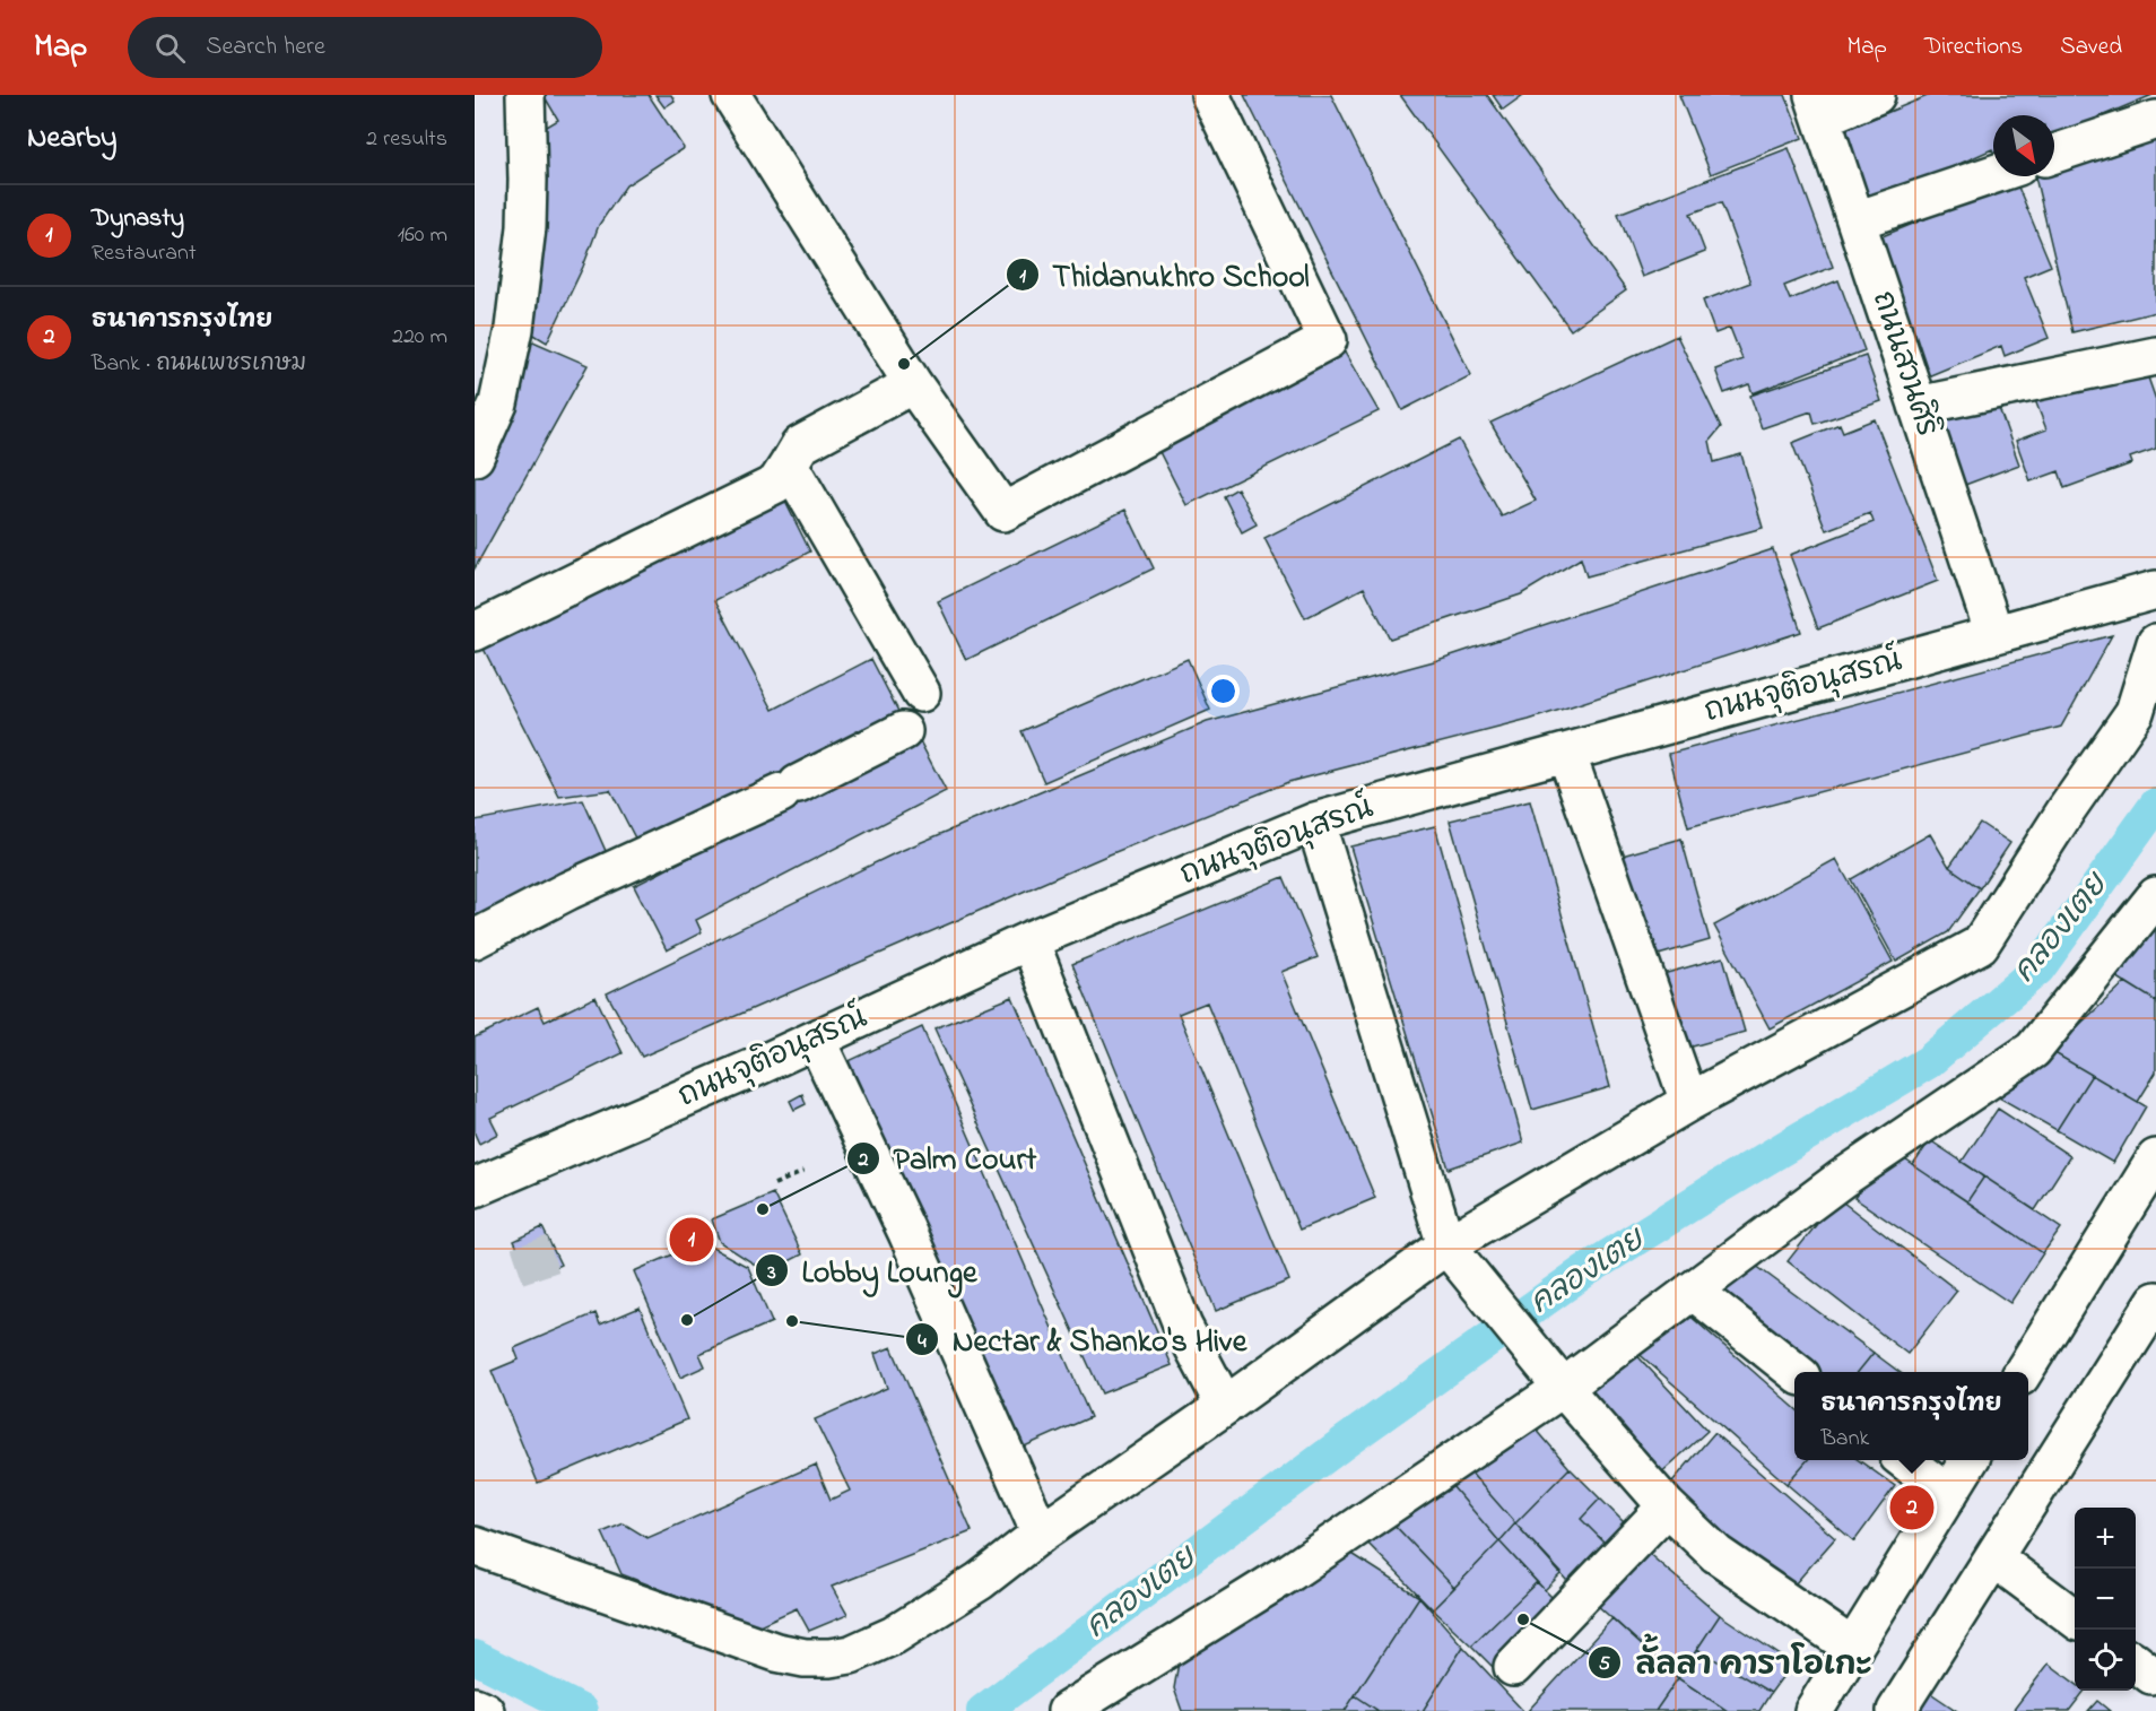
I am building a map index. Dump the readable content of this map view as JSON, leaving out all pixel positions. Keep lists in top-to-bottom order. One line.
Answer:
{"streets":{"street":["ถนนสวนศิริ","ถนนจุติอนุสรณ์"]},"crossings":[["ถนนสวนศิริ","ถนนจุติอนุสรณ์"]],"water":["คลองเตย"],"places":["Thidanukhro School","Palm Court","Lobby Lounge","Nectar & Shanko's Hive","ลั้ลลา คาราโอเกะ"],"north":"bottom right","page":{"header":"Map","search":"Search here","nav":["Map","Directions","Saved"],"heading":["Nearby","2 results"],"list":[{"mark":"1","name":"Dynasty","note":"Restaurant","value":"160 m"},{"mark":"2","name":"ธนาคารกรุงไทย","note":"Bank · ถนนเพชรเกษม","value":"220 m"}],"pins":["1","2"],"popup":["ธนาคารกรุงไทย","Bank"],"map_buttons":["+","−"]}}
